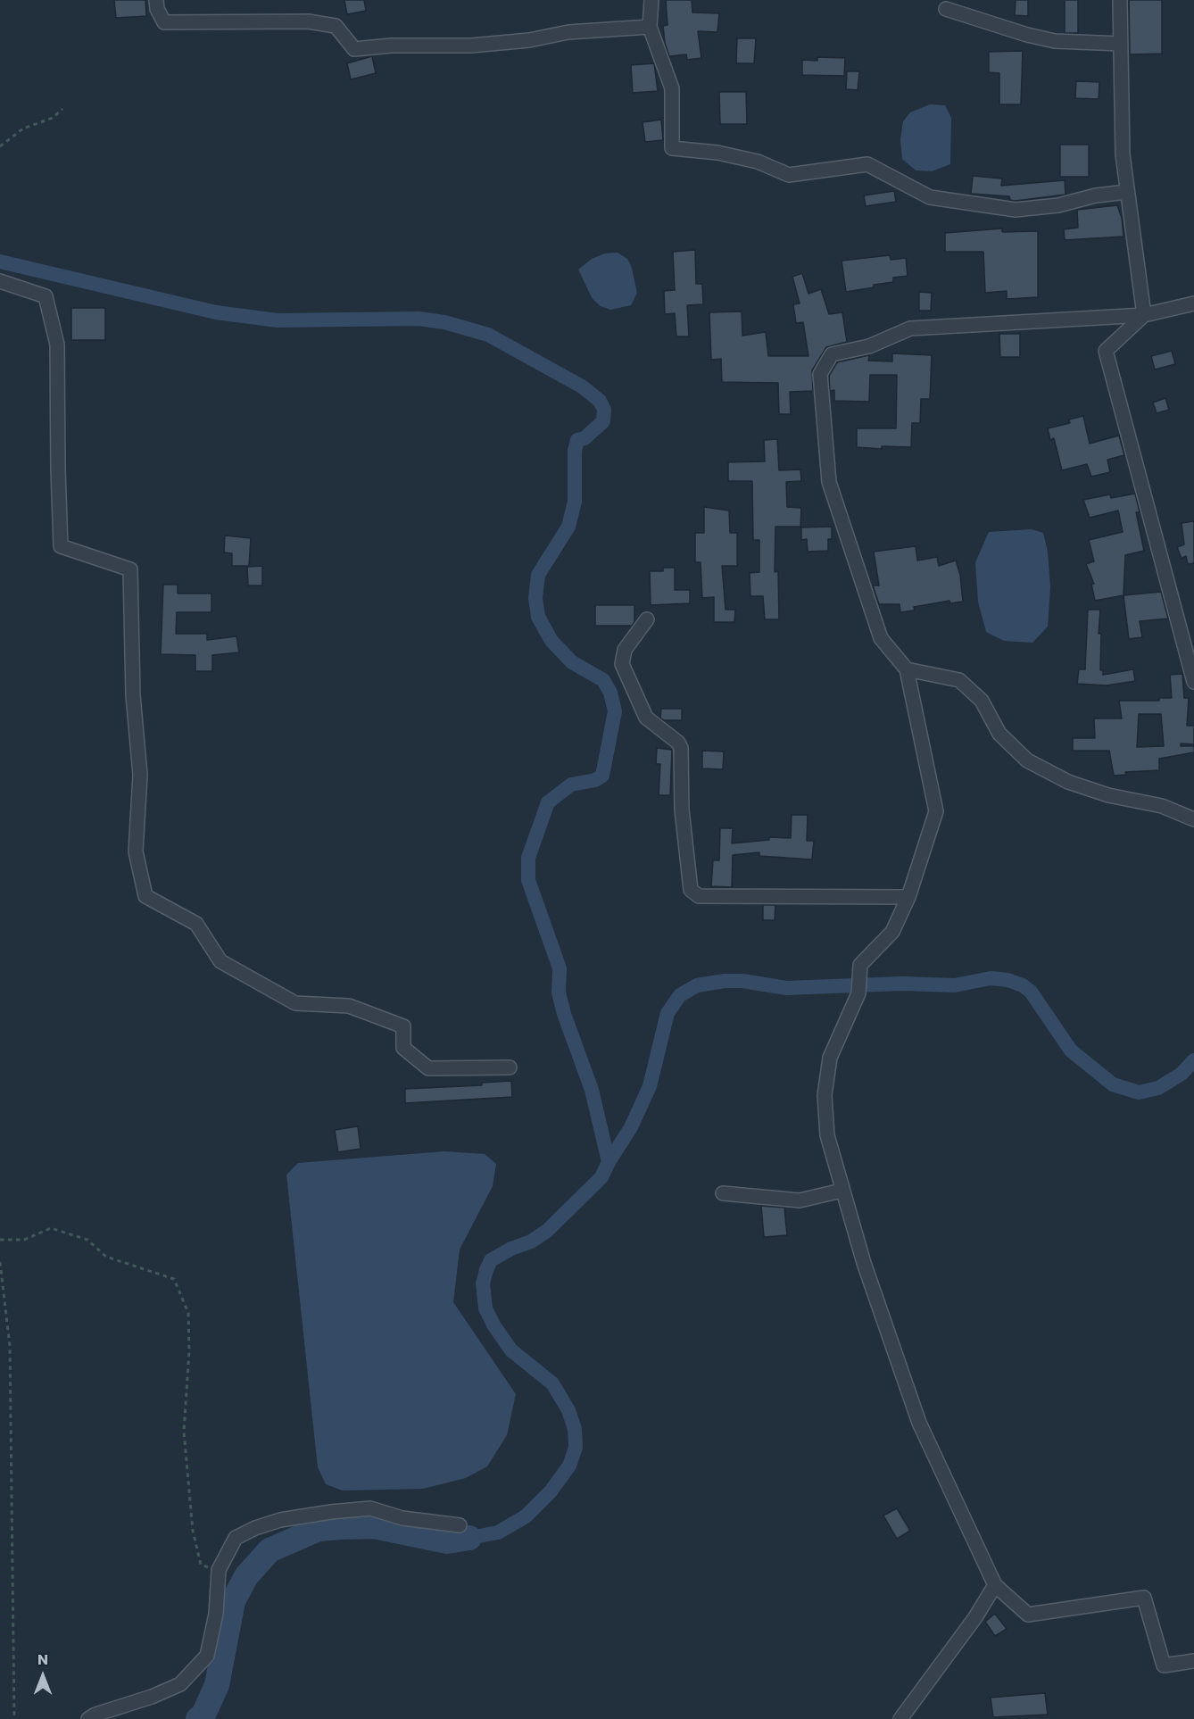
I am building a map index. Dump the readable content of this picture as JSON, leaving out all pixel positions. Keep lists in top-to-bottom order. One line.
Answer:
{"north":"top"}
